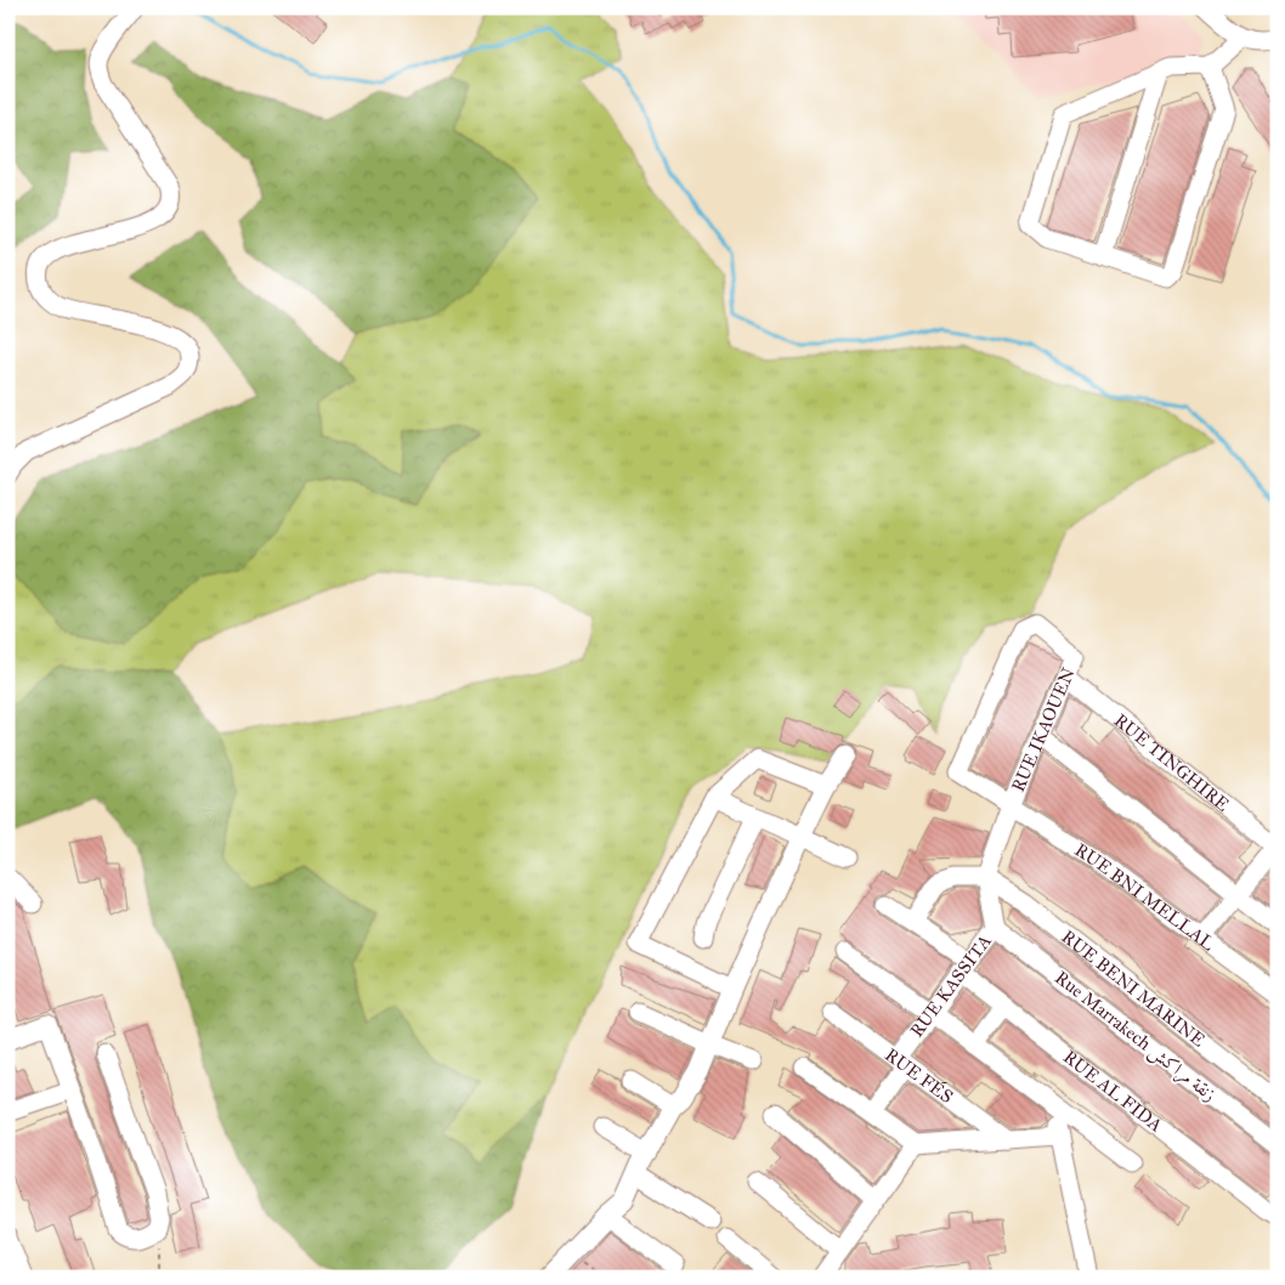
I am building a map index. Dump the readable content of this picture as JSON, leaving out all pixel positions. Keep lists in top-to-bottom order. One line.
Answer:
{"streets":{"street":["RUE IKAOUEN","RUE TINGHIRE","RUE BNI MELLAL","RUE KASSITA","RUE BENI MARINE","Rue Marrakech زنقة مراكش","RUE FÉS","RUE AL FIDA"]},"crossings":[["RUE IKAOUEN","RUE TINGHIRE"],["RUE IKAOUEN","RUE BNI MELLAL"],["RUE KASSITA","RUE BENI MARINE"],["RUE KASSITA","Rue Marrakech زنقة مراكش"],["RUE KASSITA","RUE FÉS"],["RUE KASSITA","RUE AL FIDA"]]}
